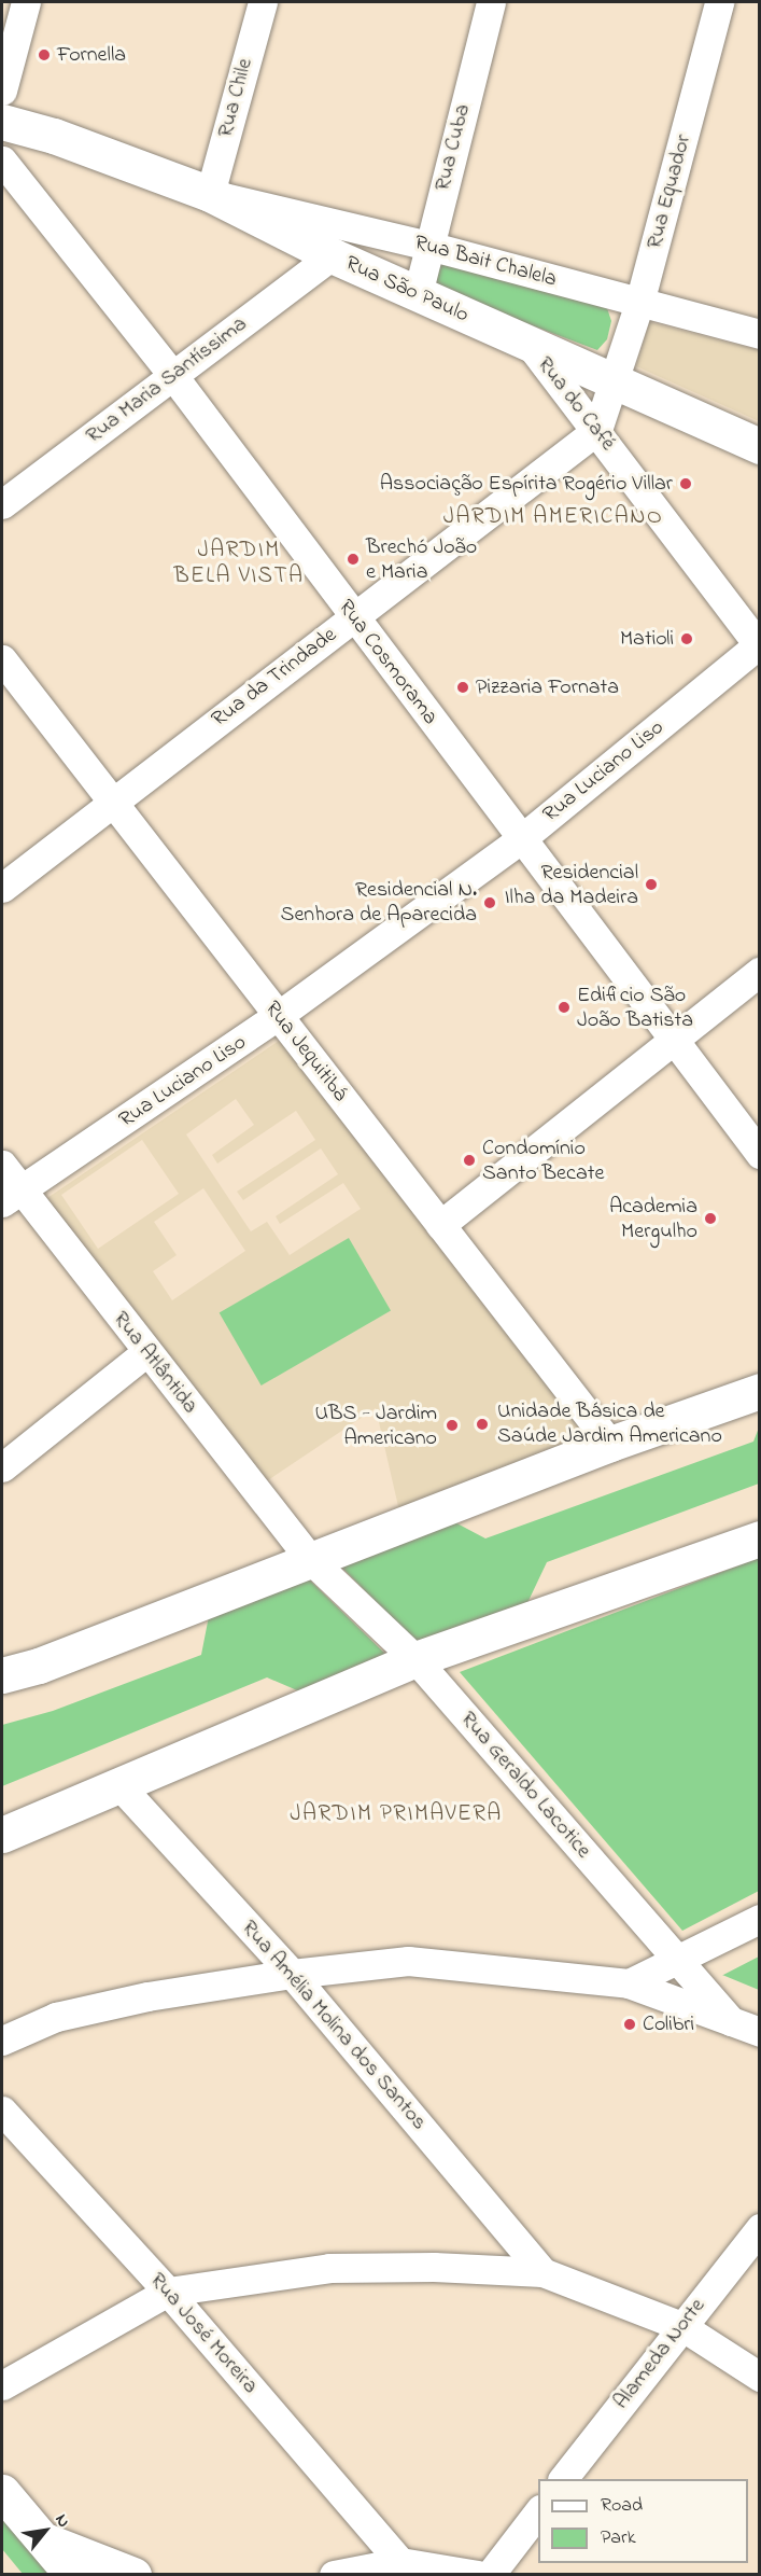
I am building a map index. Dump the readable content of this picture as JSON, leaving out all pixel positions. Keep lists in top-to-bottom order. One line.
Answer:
{"streets":{"main road":["Rua São Paulo"],"street":["Rua Chile","Rua Cuba","Rua Equador","Rua Bait Chalela","Rua Maria Santíssima","Rua do Café","Rua Cosmorama","Rua da Trindade","Rua Luciano Liso","Rua Jequitibá","Rua Atlântida","Rua Geraldo Lacotice","Rua Amélia Molina dos Santos","Rua José Moreira","Alameda Norte"]},"crossings":[["Rua Chile","Rua Bait Chalela"],["Rua Chile","Rua São Paulo"],["Rua Cuba","Rua Bait Chalela"],["Rua Cuba","Rua São Paulo"],["Rua Equador","Rua Bait Chalela"],["Rua Equador","Rua São Paulo"],["Rua Bait Chalela","Rua São Paulo"],["Rua São Paulo","Rua Maria Santíssima"],["Rua São Paulo","Rua do Café"],["Rua Maria Santíssima","Rua Cosmorama"],["Rua do Café","Rua da Trindade"],["Rua do Café","Rua Luciano Liso"],["Rua Cosmorama","Rua da Trindade"],["Rua Cosmorama","Rua Luciano Liso"],["Rua da Trindade","Rua Jequitibá"],["Rua Luciano Liso","Rua Jequitibá"],["Rua Luciano Liso","Rua Atlântida"],["Rua Atlântida","Rua Geraldo Lacotice"]],"districts":["JARDIM AMERICANO","JARDIM BELA VISTA","JARDIM PRIMAVERA"],"places":["Fornella","Associação Espírita Rogério Villar","Brechó João e Maria","Matioli","Pizzaria Fornata","Residencial Ilha da Madeira","Residencial N. Senhora de Aparecida","Edificio São João Batista","Condomínio Santo Becate","Academia Mergulho","Unidade Básica de Saúde Jardim Americano","UBS - Jardim Americano","Colibri"],"legend":["Road","Park"],"north":"top right"}
